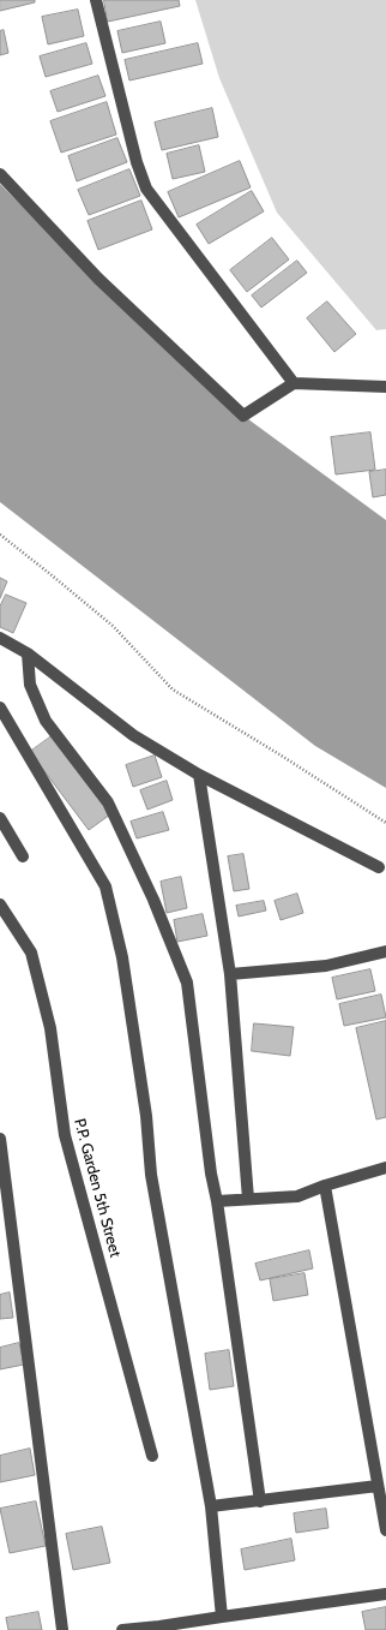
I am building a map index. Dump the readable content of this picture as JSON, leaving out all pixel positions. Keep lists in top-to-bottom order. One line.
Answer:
{"streets":{"street":["P.P. Garden 5th Street"]}}
